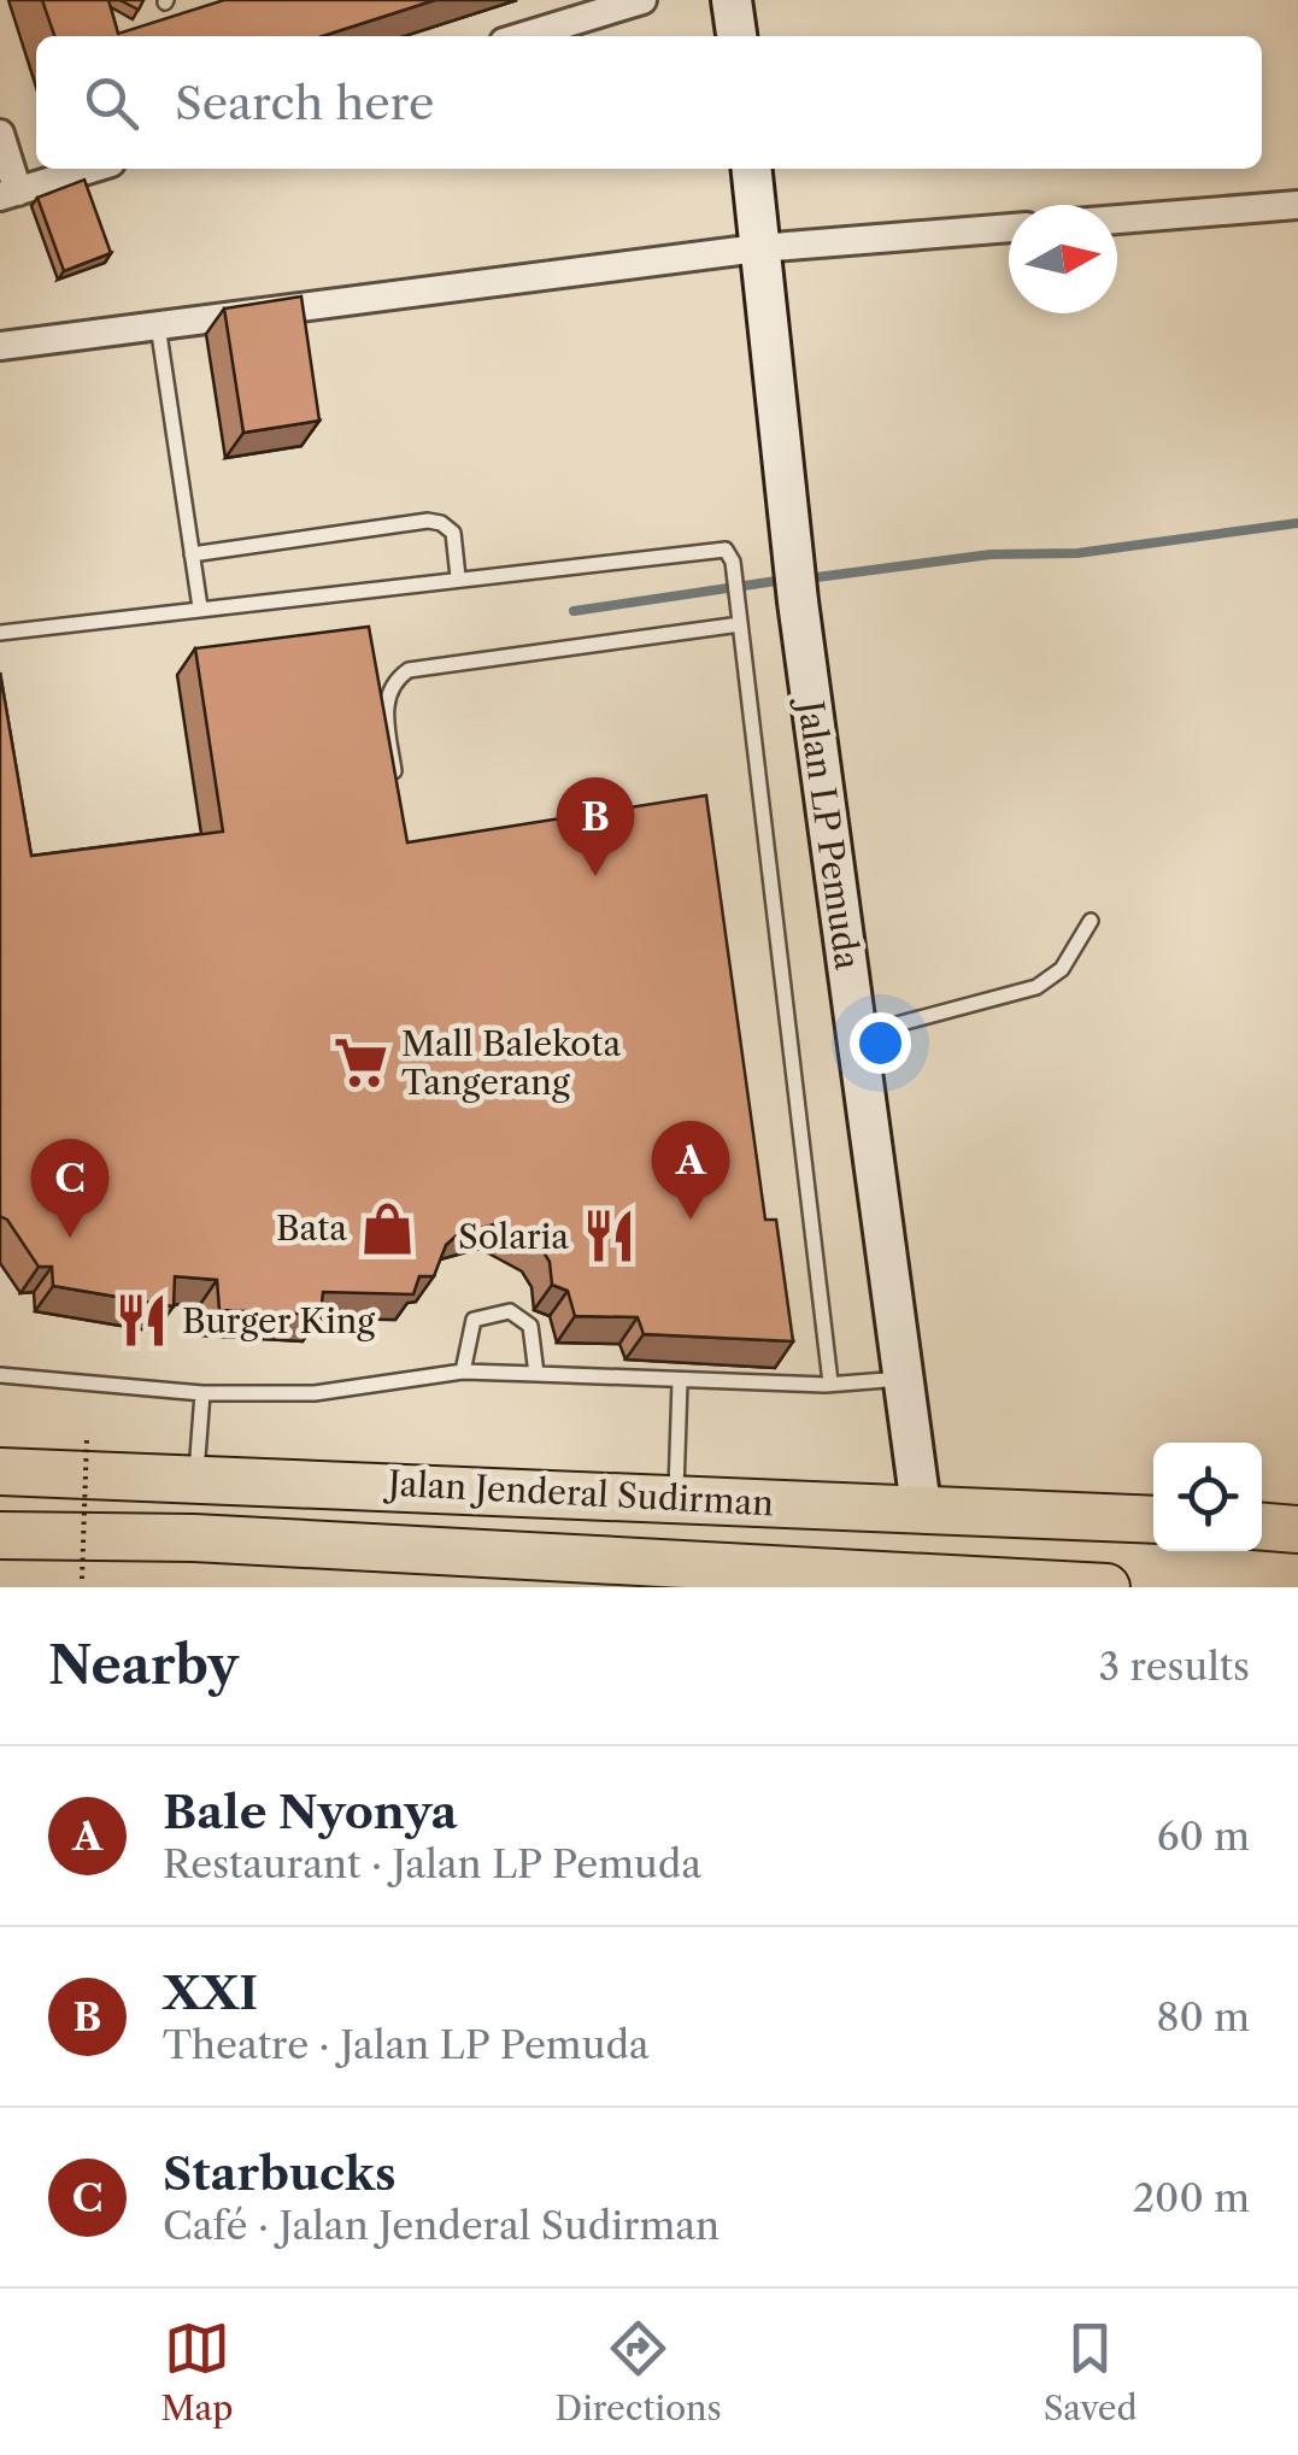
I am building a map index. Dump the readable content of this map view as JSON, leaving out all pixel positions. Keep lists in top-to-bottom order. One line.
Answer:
{"streets":{"main road":["Jalan Jenderal Sudirman"],"street":["Jalan LP Pemuda"]},"crossings":[["Jalan LP Pemuda","Jalan Jenderal Sudirman"]],"places":{"supermarket":["Mall Balekota Tangerang"],"shop":["Bata"],"restaurant":["Solaria","Burger King"]},"north":"right","page":{"search":"Search here","pins":["B","A","C"],"heading":["Nearby","3 results"],"list":[{"mark":"A","name":"Bale Nyonya","note":"Restaurant · Jalan LP Pemuda","value":"60 m"},{"mark":"B","name":"XXI","note":"Theatre · Jalan LP Pemuda","value":"80 m"},{"mark":"C","name":"Starbucks","note":"Café · Jalan Jenderal Sudirman","value":"200 m"}],"nav":["Map","Directions","Saved"]}}
